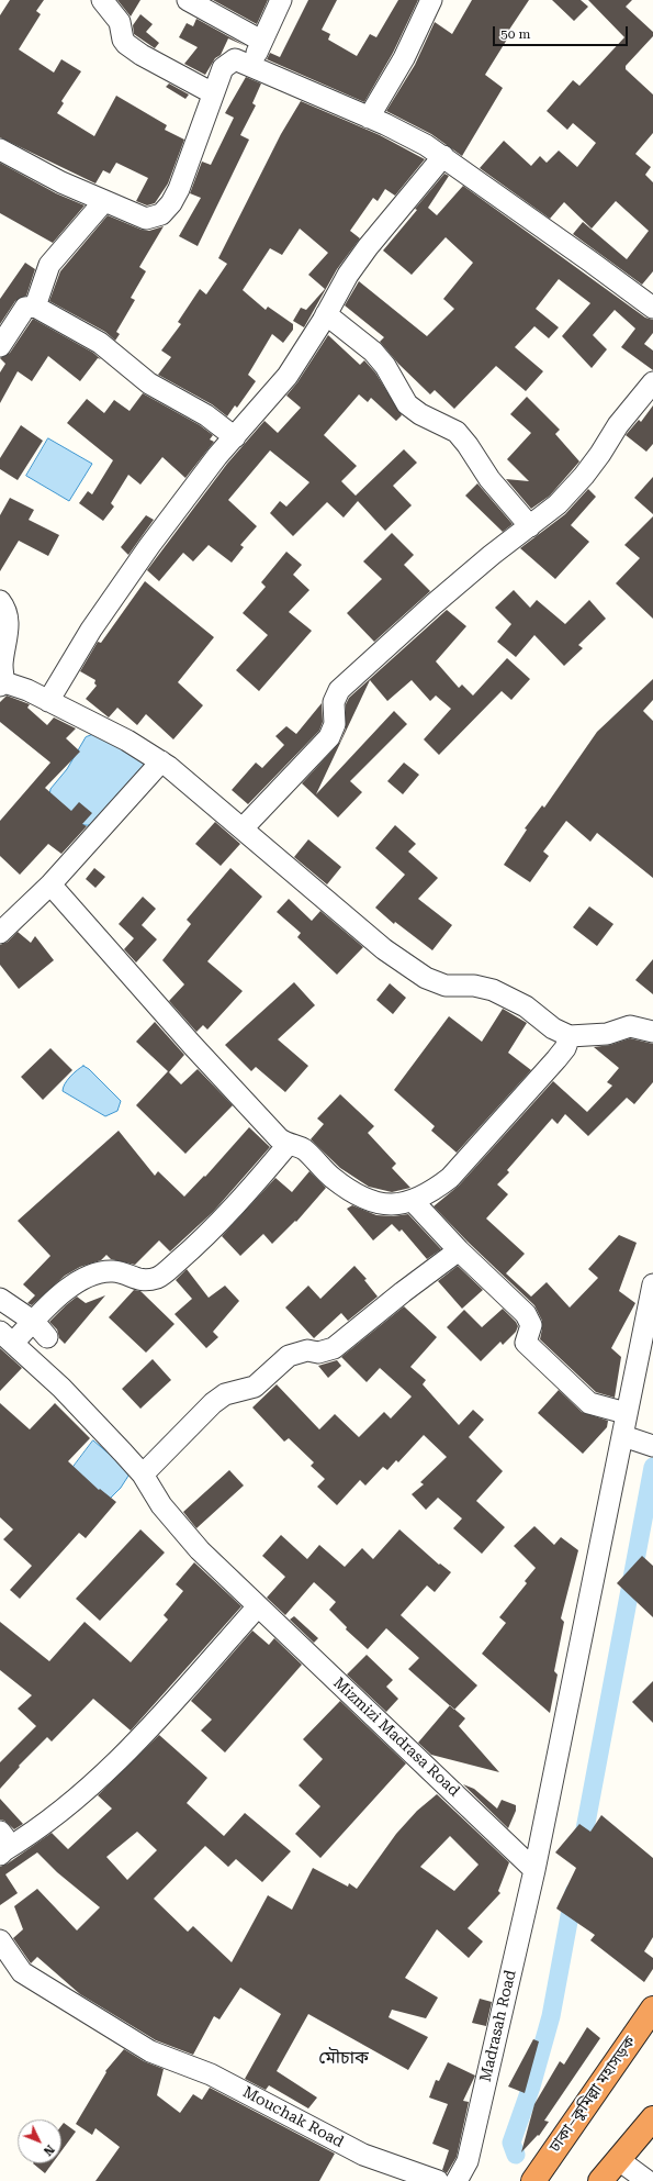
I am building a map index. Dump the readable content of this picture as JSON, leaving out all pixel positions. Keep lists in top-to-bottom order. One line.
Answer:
{"streets":{"highway":["ঢাকা–কুমিল্লা মহাসড়ক"],"street":["Mizmizi Madrasa Road","Madrasah Road","Mouchak Road"]},"crossings":[["Mizmizi Madrasa Road","Madrasah Road"]],"districts":["মৌচাক"],"scale_bar":"50 m","north":"bottom right"}
